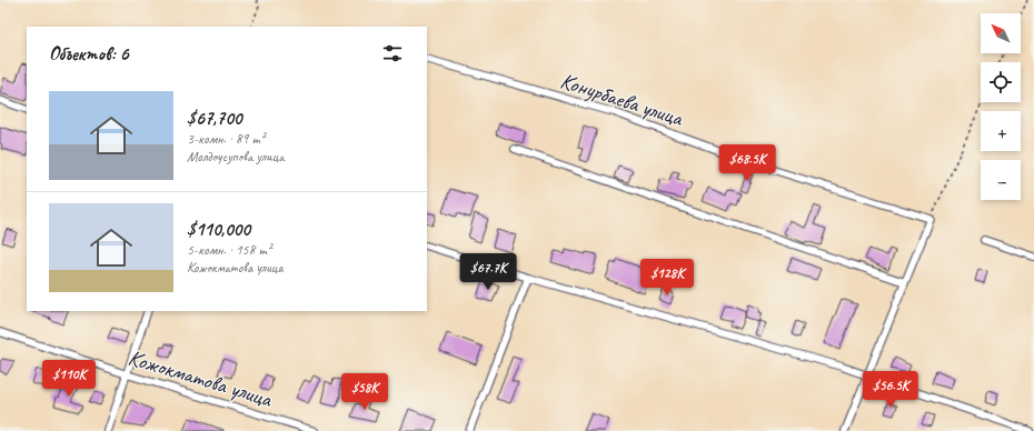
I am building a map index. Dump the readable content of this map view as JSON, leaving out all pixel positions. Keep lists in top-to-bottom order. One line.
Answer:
{"streets":{"street":["Конурбаева улица","Кожокматова улица"]},"north":"top left","page":{"map_buttons":["+","−"],"heading":"Объектов: 6","list":[{"name":"$67,700","note":"3-комн. · 89 m² · Молдоусупова улица"},{"name":"$110,000","note":"5-комн. · 158 m² · Кожокматова улица"}],"price":["$68.5K","$67.7K","$128K","$110K","$56.5K","$58K"]}}
